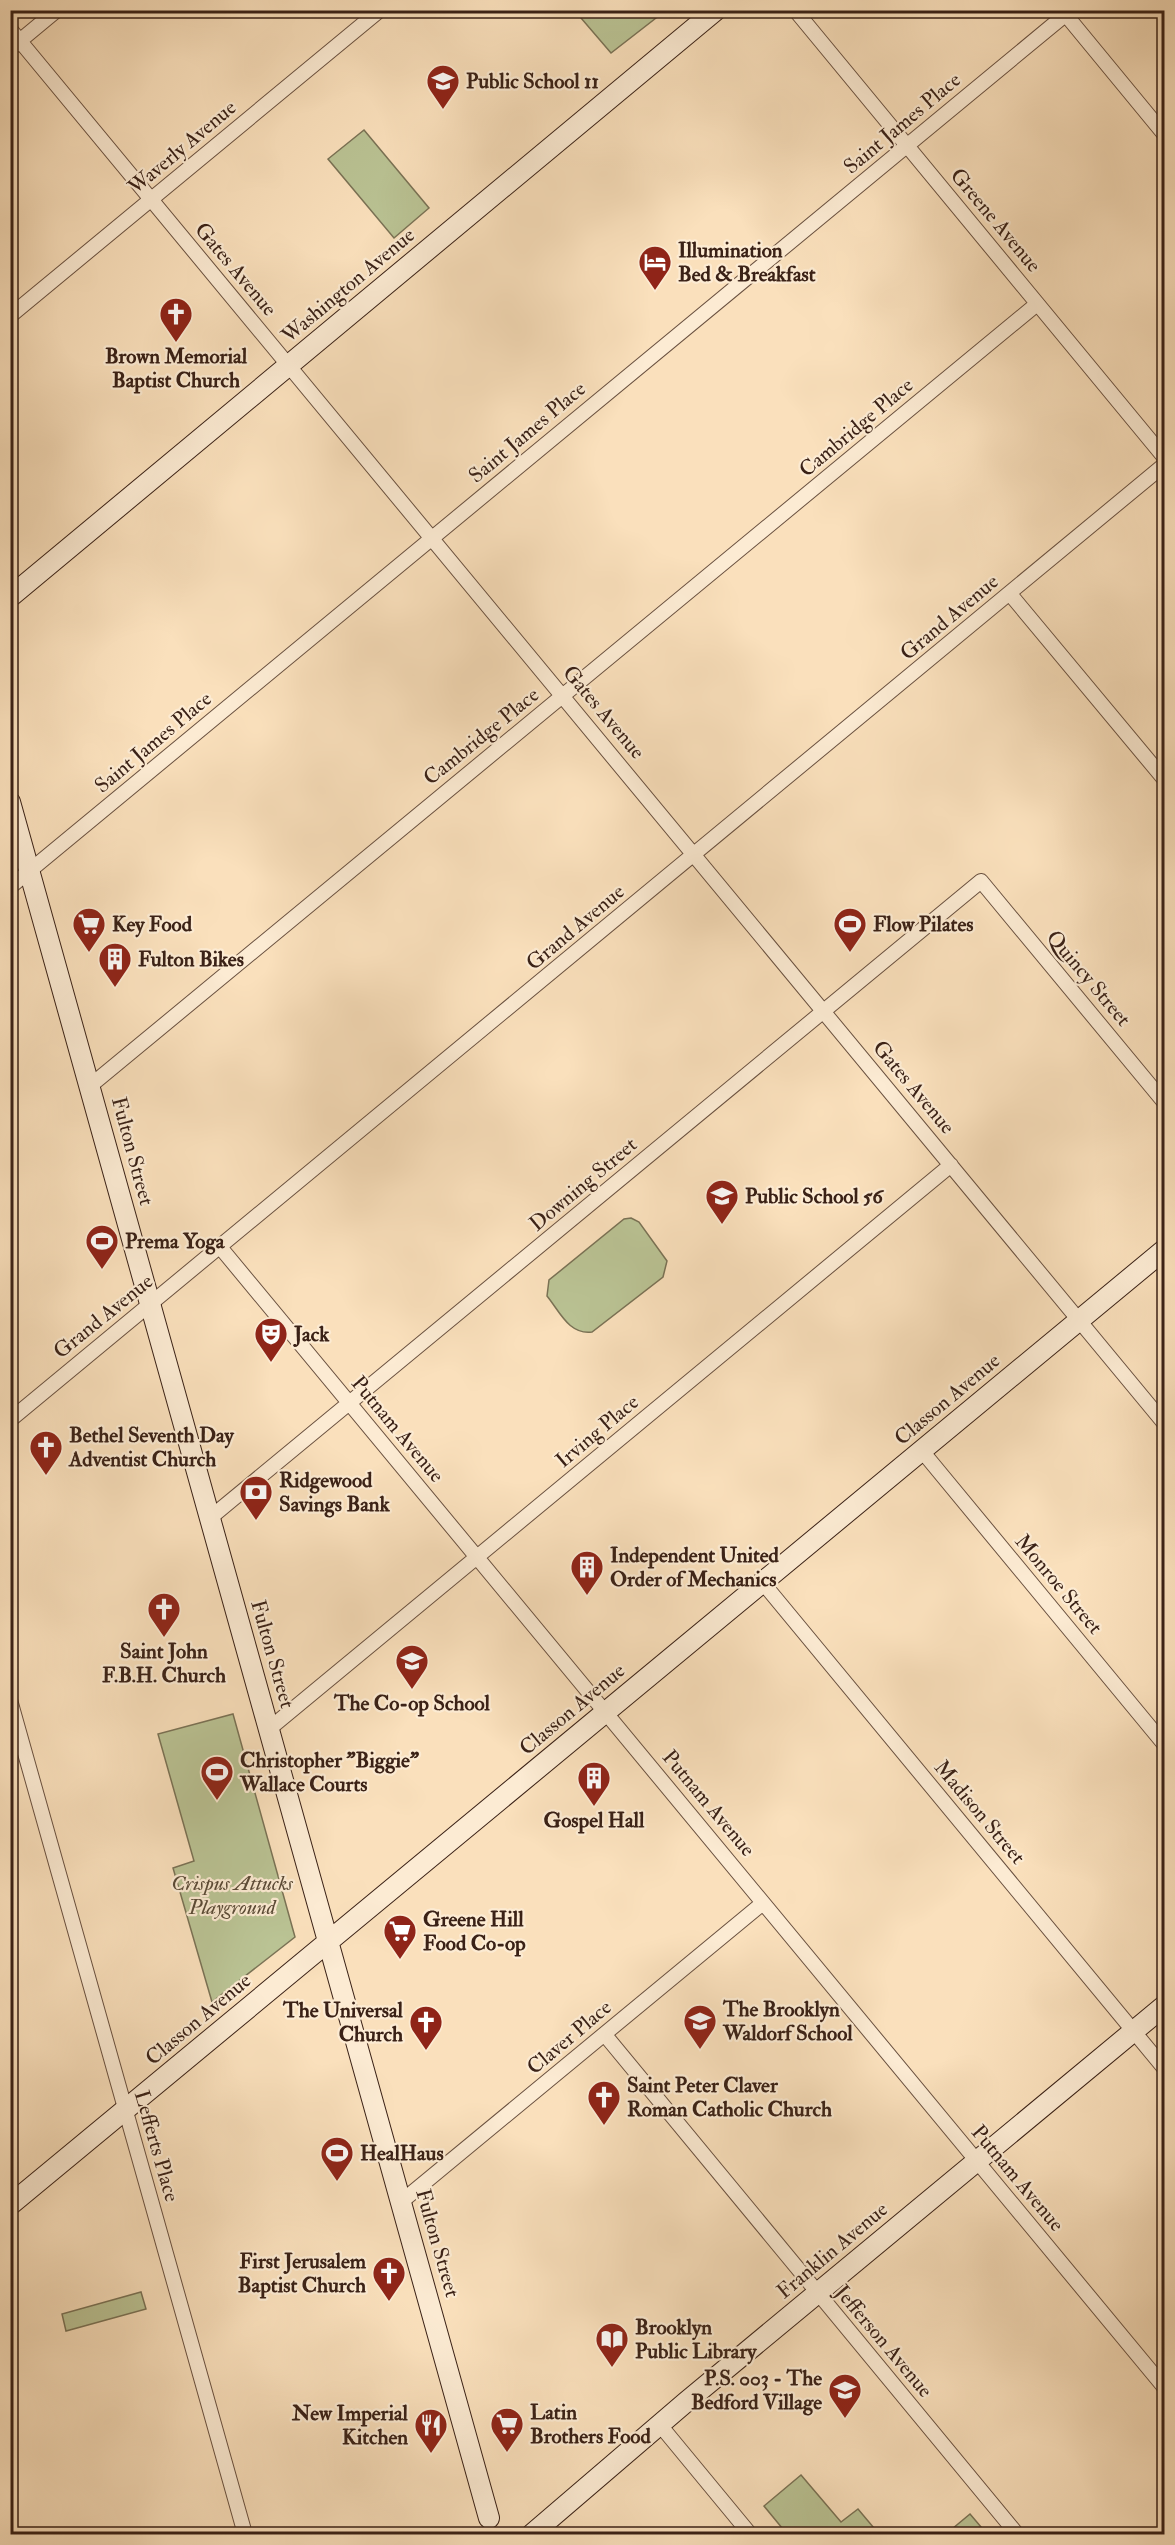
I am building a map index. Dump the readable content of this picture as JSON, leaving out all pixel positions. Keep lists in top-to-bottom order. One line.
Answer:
{"streets":{"main road":["Washington Avenue","Fulton Street","Classon Avenue","Franklin Avenue"],"street":["Saint James Place","Waverly Avenue","Greene Avenue","Gates Avenue","Cambridge Place","Grand Avenue","Quincy Street","Downing Street","Putnam Avenue","Irving Place","Monroe Street","Madison Street","Claver Place","Lefferts Place","Jefferson Avenue"]},"crossings":[["Saint James Place","Greene Avenue"],["Saint James Place","Gates Avenue"],["Saint James Place","Fulton Street"],["Waverly Avenue","Gates Avenue"],["Greene Avenue","Cambridge Place"],["Gates Avenue","Washington Avenue"],["Gates Avenue","Cambridge Place"],["Gates Avenue","Grand Avenue"],["Gates Avenue","Downing Street"],["Gates Avenue","Classon Avenue"],["Gates Avenue","Irving Place"],["Cambridge Place","Fulton Street"],["Grand Avenue","Fulton Street"],["Grand Avenue","Putnam Avenue"],["Quincy Street","Downing Street"],["Fulton Street","Downing Street"],["Fulton Street","Classon Avenue"],["Fulton Street","Irving Place"],["Fulton Street","Claver Place"],["Downing Street","Putnam Avenue"],["Classon Avenue","Putnam Avenue"],["Classon Avenue","Monroe Street"],["Classon Avenue","Madison Street"],["Classon Avenue","Lefferts Place"],["Putnam Avenue","Irving Place"],["Putnam Avenue","Claver Place"],["Putnam Avenue","Franklin Avenue"],["Madison Street","Franklin Avenue"],["Claver Place","Jefferson Avenue"],["Franklin Avenue","Jefferson Avenue"]],"parks":["Crispus Attucks Playground"],"places":{"school or university":["Public School 11","Public School 56","The Co-op School","The Brooklyn Waldorf School","P.S. 003 - The Bedford Village"],"hotel":["Illumination Bed & Breakfast"],"church":["Brown Memorial Baptist Church","Bethel Seventh Day Adventist Church","Saint John F.B.H. Church","The Universal Church","Saint Peter Claver Roman Catholic Church","First Jerusalem Baptist Church"],"supermarket":["Key Food","Greene Hill Food Co-op","Latin Brothers Food"],"sports":["Flow Pilates","Prema Yoga","Christopher \"Biggie\" Wallace Courts","HealHaus"],"building":["Fulton Bikes","Independent United Order of Mechanics","Gospel Hall"],"theatre":["Jack"],"bank":["Ridgewood Savings Bank"],"library":["Brooklyn Public Library"],"restaurant":["New Imperial Kitchen"]}}
